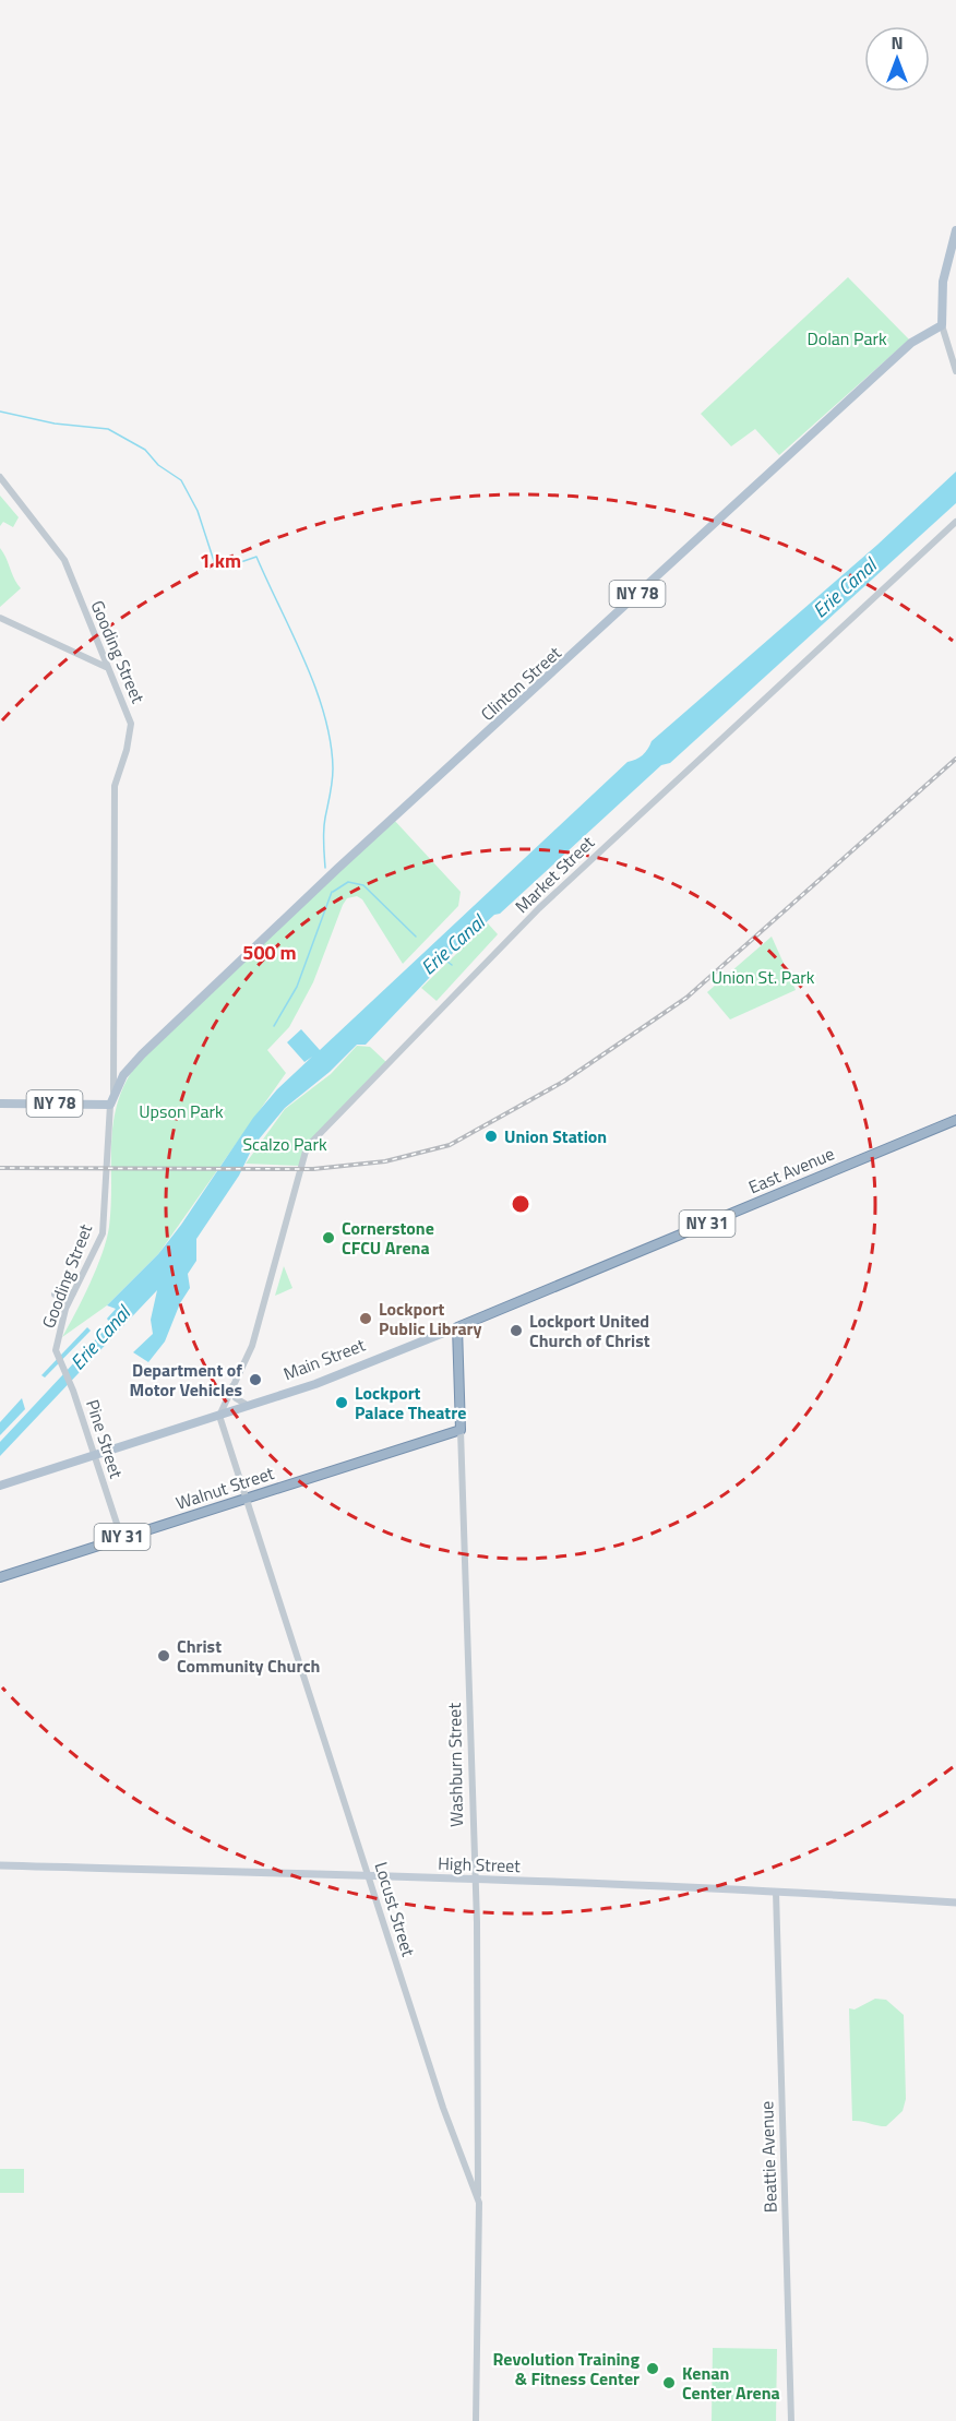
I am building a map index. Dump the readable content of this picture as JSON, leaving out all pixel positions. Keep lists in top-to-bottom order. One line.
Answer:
{"streets":{"highway":["East Avenue","NY 31","Walnut Street","Washburn Street"],"main road":["NY 78","Gooding Street","Clinton Street","Main Street","High Street"],"street":["Market Street","Pine Street","Locust Street","Beattie Avenue"]},"crossings":[["NY 78","Gooding Street"],["Gooding Street","Clinton Street"],["Gooding Street","Pine Street"],["Market Street","Main Street"],["Market Street","Locust Street"],["East Avenue","Main Street"],["East Avenue","Washburn Street"],["Main Street","Pine Street"],["Main Street","Washburn Street"],["Main Street","Locust Street"],["Pine Street","Walnut Street"],["Walnut Street","Washburn Street"],["Walnut Street","Locust Street"],["Washburn Street","High Street"],["Washburn Street","Locust Street"],["High Street","Locust Street"],["High Street","Beattie Avenue"]],"water":["Erie Canal"],"parks":["Dolan Park","Union St. Park","Upson Park","Scalzo Park"],"places":["Union Station","Cornerstone CFCU Arena","Lockport Public Library","Lockport United Church of Christ","Department of Motor Vehicles","Lockport Palace Theatre","Christ Community Church","Revolution Training & Fitness Center","Kenan Center Arena"],"north":"top","rings":["1 km","500 m"]}
